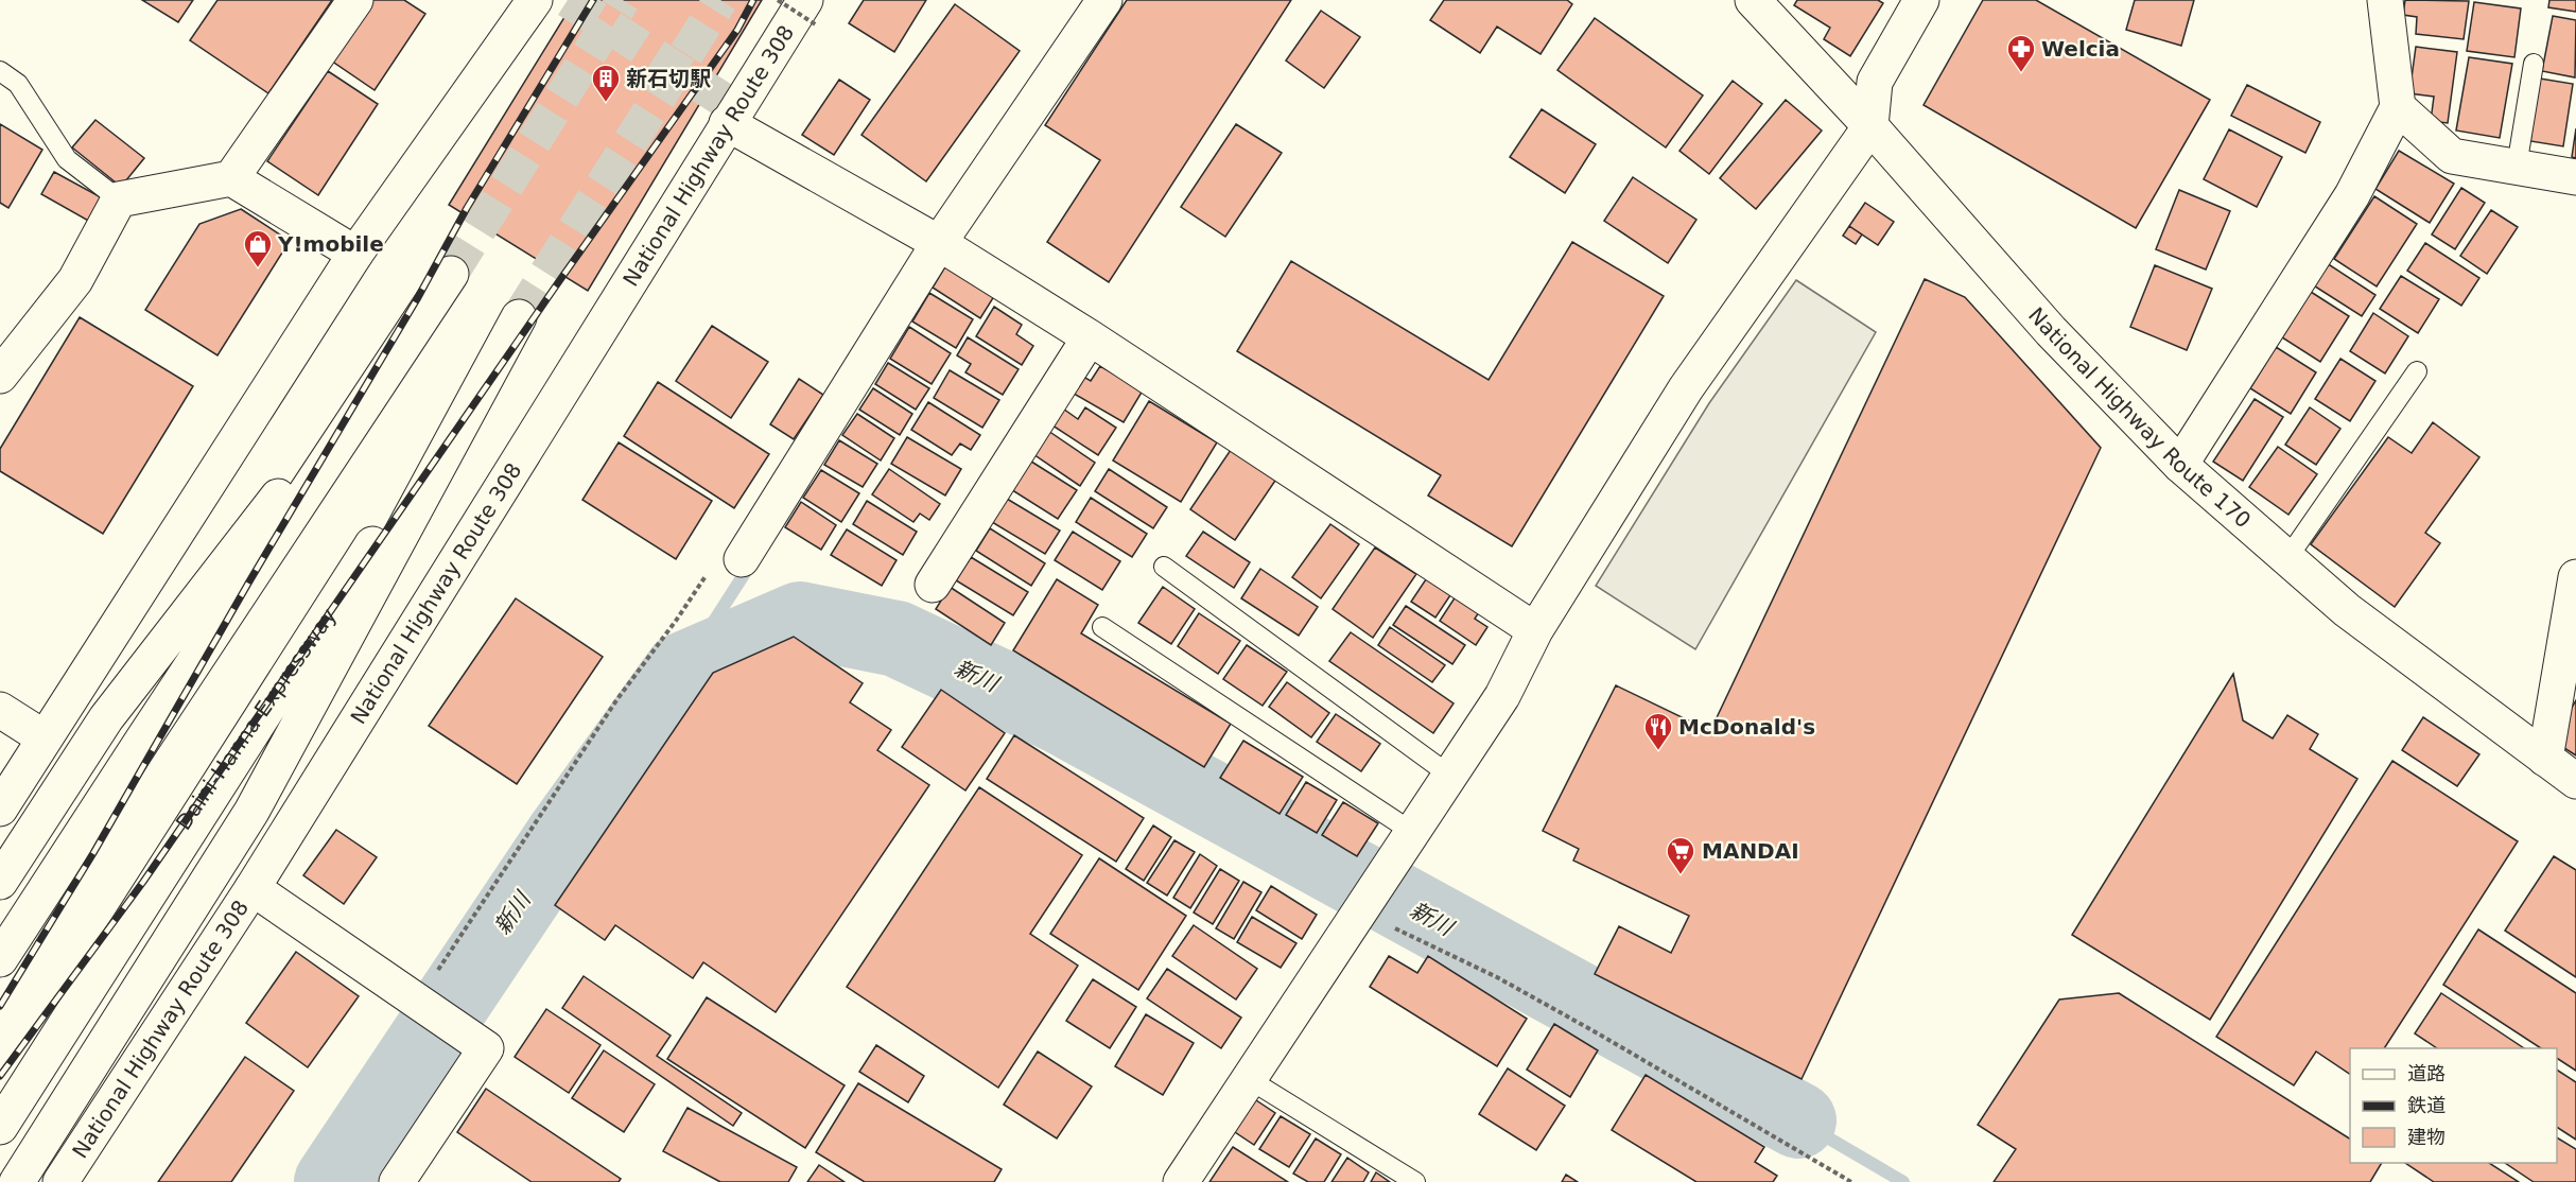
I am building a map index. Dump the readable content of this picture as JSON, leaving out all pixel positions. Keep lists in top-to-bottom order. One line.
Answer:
{"streets":{"main road":["National Highway Route 308","National Highway Route 170","Daini-Hanna Expressway"]},"water":["新川"],"places":{"pharmacy":["Welcia"],"building":["新石切駅"],"shop":["Y!mobile"],"restaurant":["McDonald's"],"supermarket":["MANDAI"]},"legend":["道路","鉄道","建物"]}
